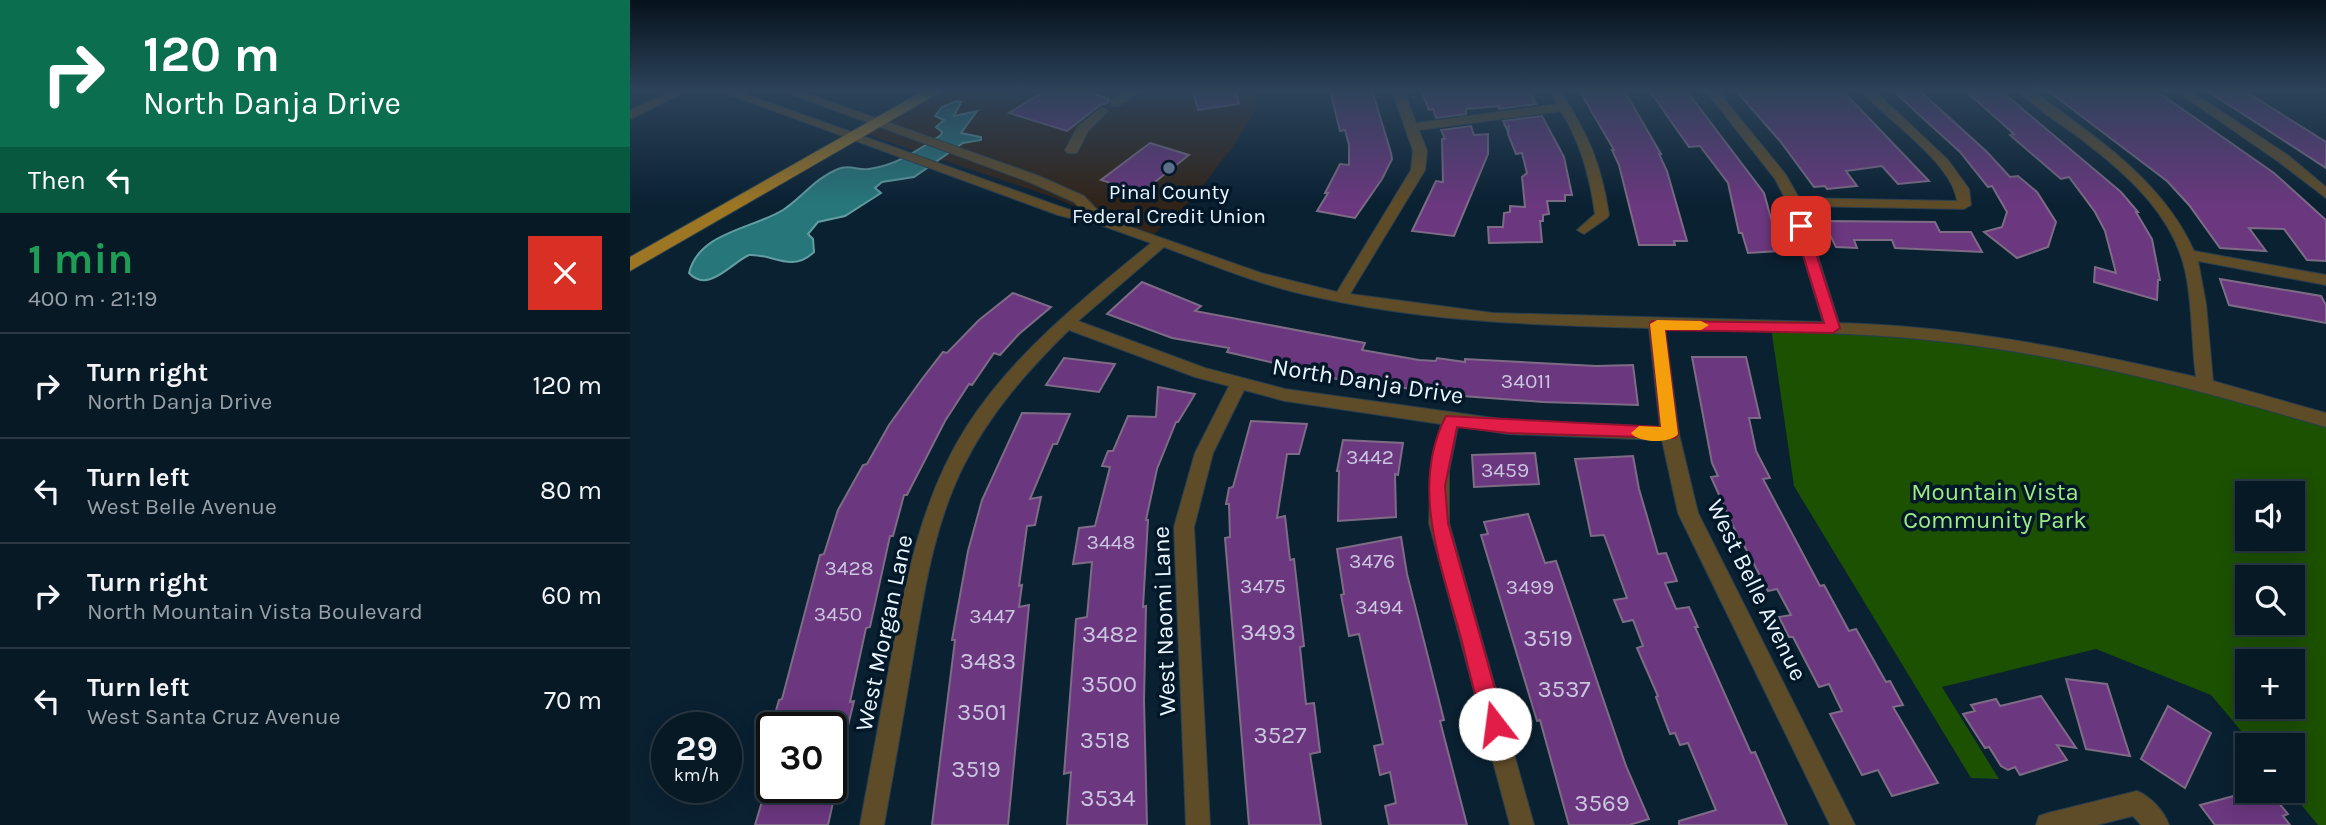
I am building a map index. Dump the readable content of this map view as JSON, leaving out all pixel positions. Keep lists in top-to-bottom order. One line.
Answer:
{"streets":{"street":["North Danja Drive","West Belle Avenue","West Naomi Lane","West Morgan Lane"]},"crossings":[["North Danja Drive","West Belle Avenue"],["North Danja Drive","West Naomi Lane"],["North Danja Drive","West Morgan Lane"]],"parks":["Mountain Vista Community Park"],"places":["Pinal County Federal Credit Union"],"house_numbers":["34011","3442","3459","3448","3476","3428","3475","3499","3494","3450","3447","3493","3482","3519","3483","3500","3537","3501","3527","3518","3519","3534","3569"],"page":{"turn":["120 m","North Danja Drive"],"then":"Then","heading":["1 min","400 m · 21:19"],"list":[{"name":"Turn right","note":"North Danja Drive","value":"120 m"},{"name":"Turn left","note":"West Belle Avenue","value":"80 m"},{"name":"Turn right","note":"North Mountain Vista Boulevard","value":"60 m"},{"name":"Turn left","note":"West Santa Cruz Avenue","value":"70 m"}],"map_buttons":["+","−"],"speed":"29 km/h","limit":"30"}}
